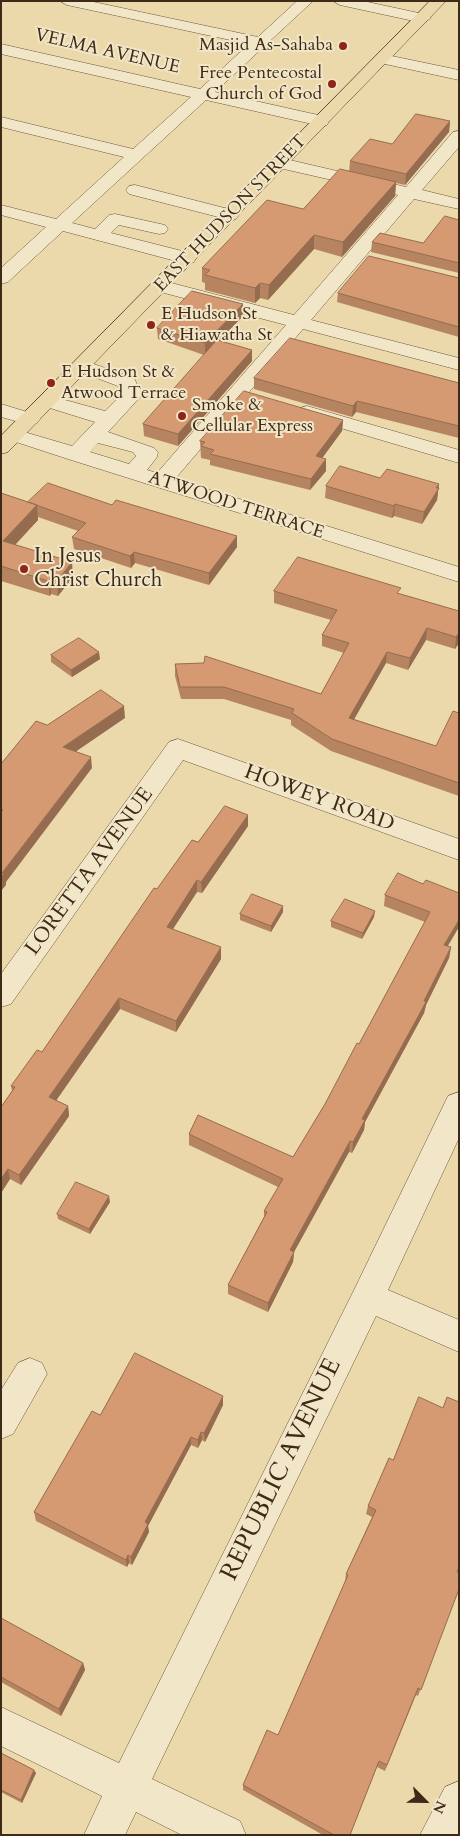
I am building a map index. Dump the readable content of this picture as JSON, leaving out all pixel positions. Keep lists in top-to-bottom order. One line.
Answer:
{"streets":{"main road":["EAST HUDSON STREET"],"street":["VELMA AVENUE","ATWOOD TERRACE","HOWEY ROAD","LORETTA AVENUE","REPUBLIC AVENUE"]},"crossings":[["VELMA AVENUE","EAST HUDSON STREET"],["EAST HUDSON STREET","ATWOOD TERRACE"],["HOWEY ROAD","LORETTA AVENUE"]],"places":["Masjid As-Sahaba","Free Pentecostal Church of God","E Hudson St & Hiawatha St","E Hudson St & Atwood Terrace","Smoke & Cellular Express","In Jesus Christ Church"],"north":"bottom right"}
